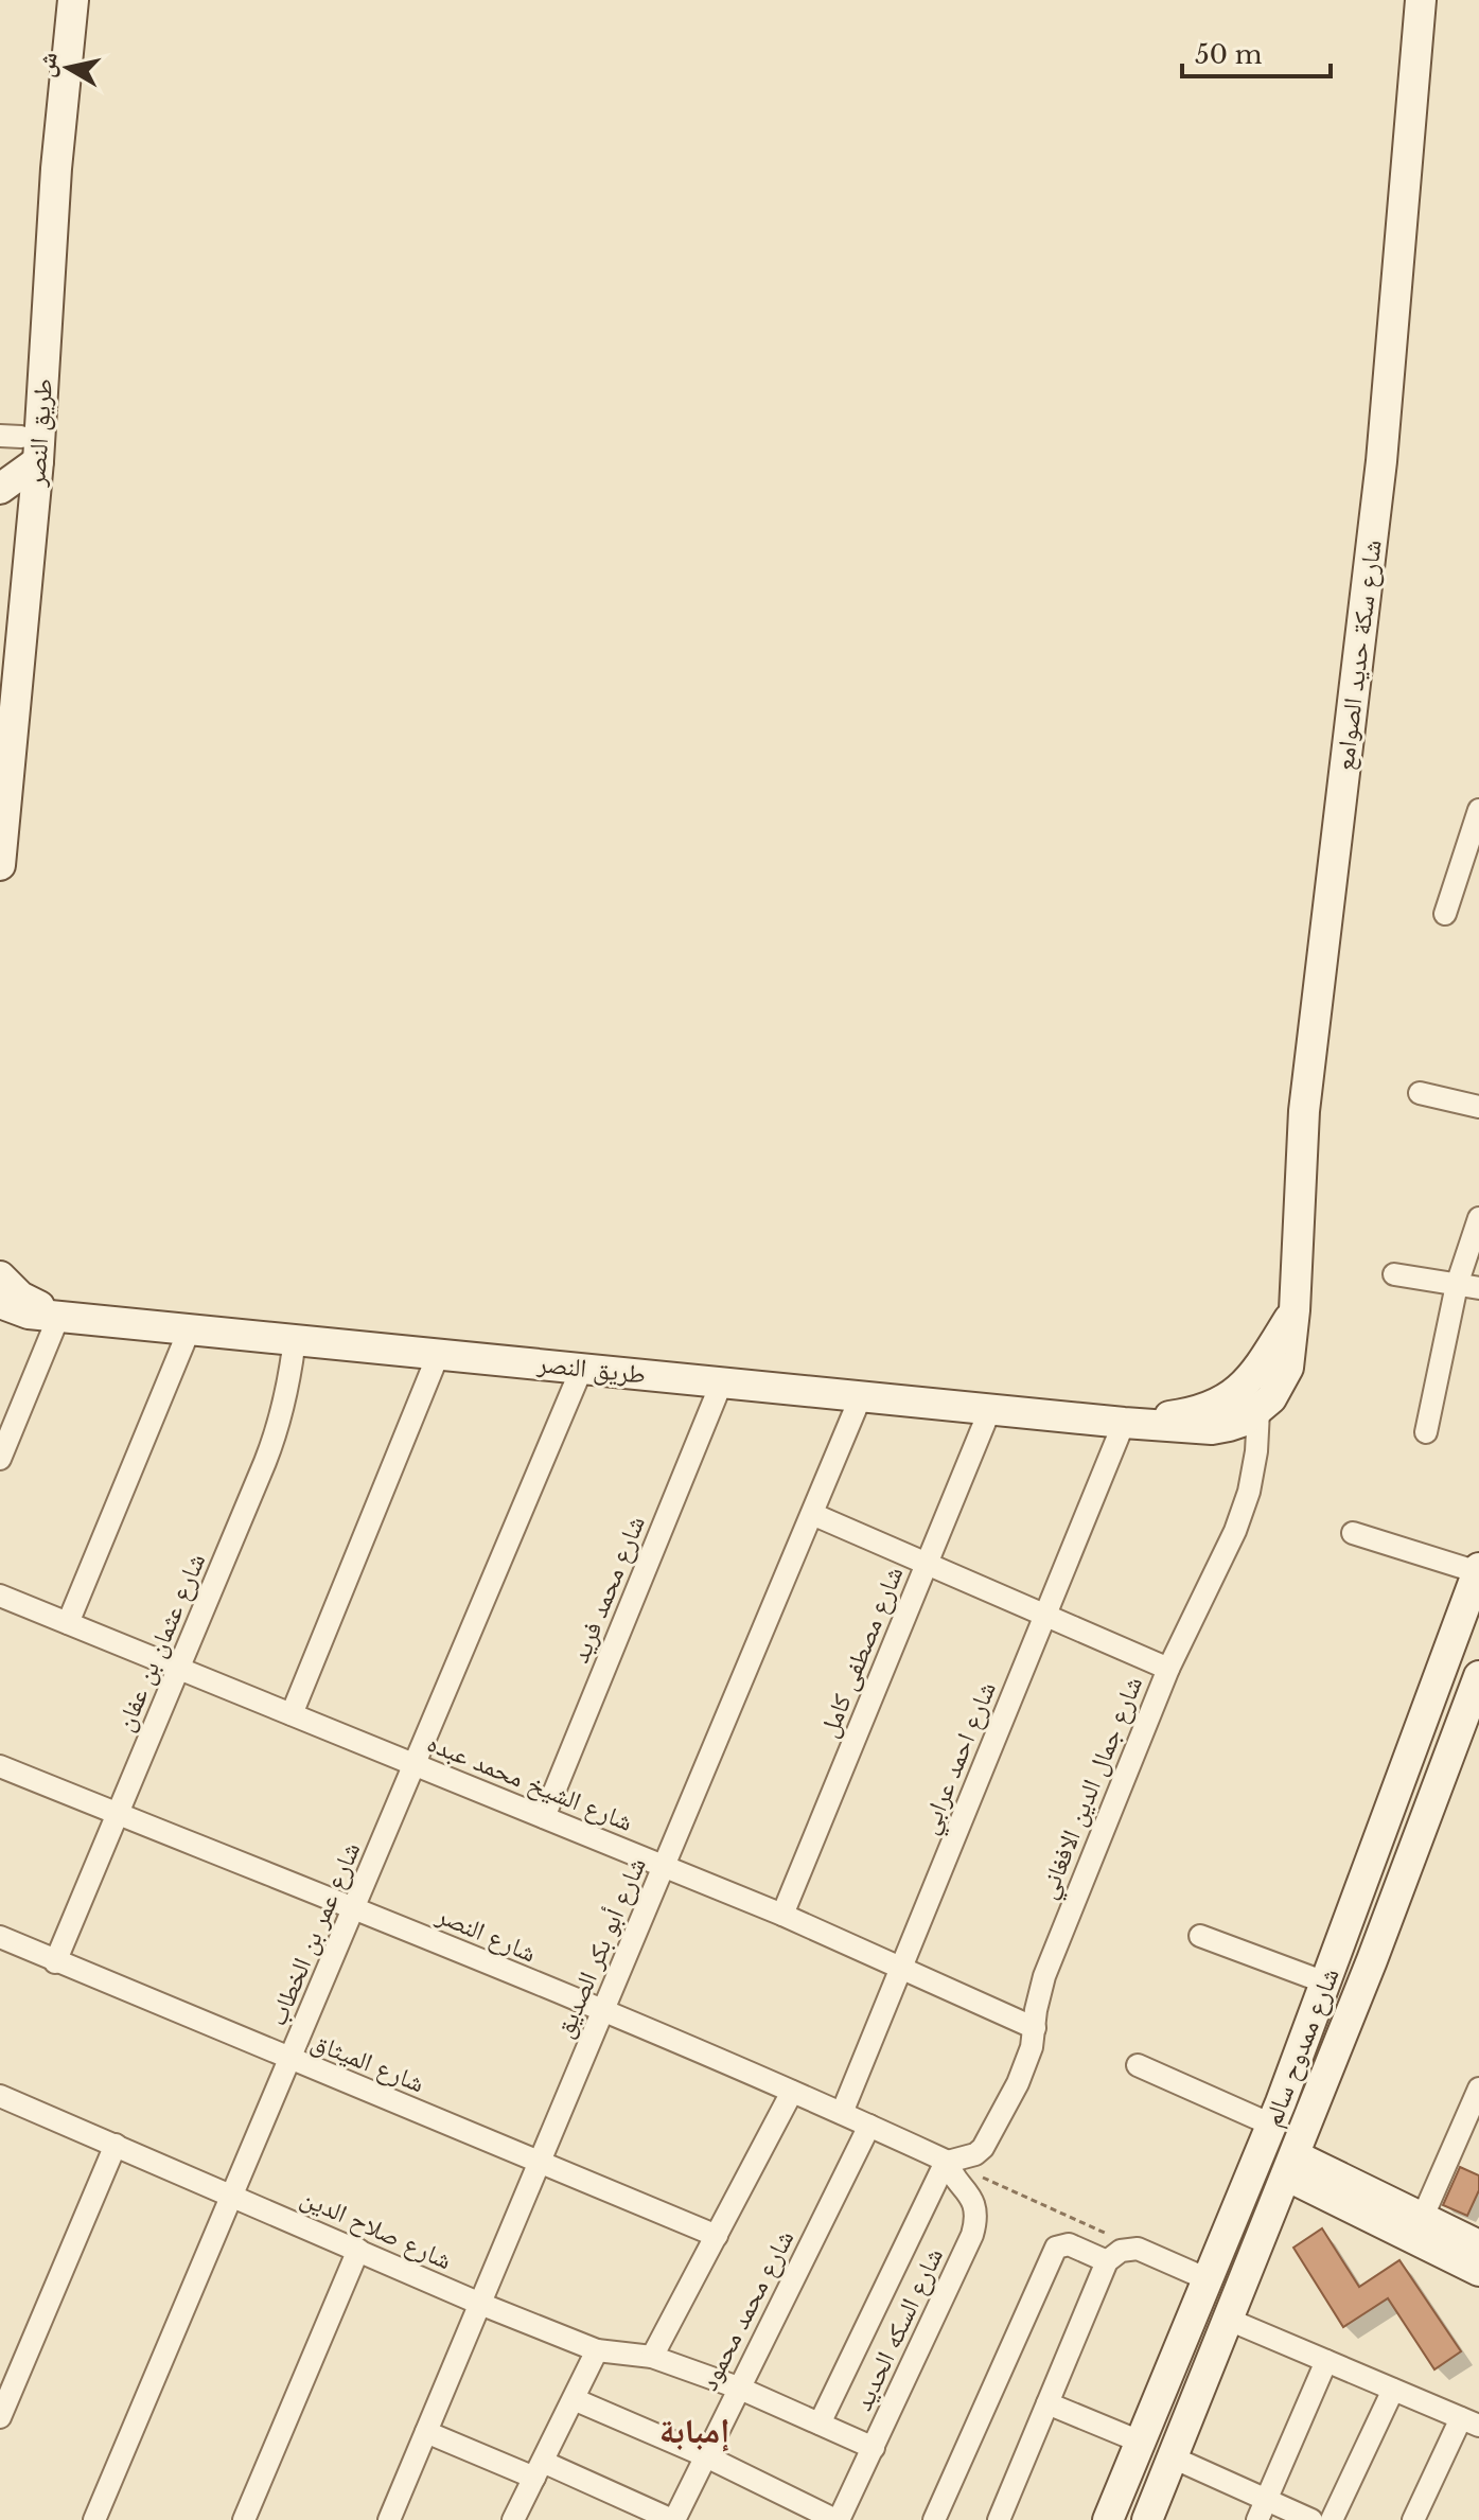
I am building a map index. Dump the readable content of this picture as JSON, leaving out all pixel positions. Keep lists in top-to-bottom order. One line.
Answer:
{"streets":{"street":["طريق النصر","شارع سكة حديد الصوامع","شارع محمد فريد","شارع عثمان بن عفان","شارع مصطفى كامل","شارع احمد عرابي","شارع الشيخ محمد عبده","شارع جمال الدين الافغاني","شارع عمر بن الخطاب","شارع النصر","شارع أبو بكر الصديق","شارع ممدوح سالم","شارع الميثاق","شارع صلاح الدين","شارع محمد محمود","شارع السكه الحديد"]},"crossings":[["طريق النصر","شارع سكة حديد الصوامع"],["طريق النصر","شارع محمد فريد"],["طريق النصر","شارع عثمان بن عفان"],["طريق النصر","شارع مصطفى كامل"],["طريق النصر","شارع احمد عرابي"],["طريق النصر","شارع عمر بن الخطاب"],["طريق النصر","شارع أبو بكر الصديق"],["شارع سكة حديد الصوامع","شارع احمد عرابي"],["شارع سكة حديد الصوامع","شارع جمال الدين الافغاني"],["شارع محمد فريد","شارع الشيخ محمد عبده"],["شارع عثمان بن عفان","شارع الشيخ محمد عبده"],["شارع عثمان بن عفان","شارع النصر"],["شارع عثمان بن عفان","شارع الميثاق"],["شارع مصطفى كامل","شارع الشيخ محمد عبده"],["شارع احمد عرابي","شارع الشيخ محمد عبده"],["شارع احمد عرابي","شارع النصر"],["شارع الشيخ محمد عبده","شارع جمال الدين الافغاني"],["شارع الشيخ محمد عبده","شارع عمر بن الخطاب"],["شارع الشيخ محمد عبده","شارع أبو بكر الصديق"],["شارع جمال الدين الافغاني","شارع النصر"],["شارع جمال الدين الافغاني","شارع السكه الحديد"],["شارع عمر بن الخطاب","شارع النصر"],["شارع عمر بن الخطاب","شارع الميثاق"],["شارع عمر بن الخطاب","شارع صلاح الدين"],["شارع النصر","شارع أبو بكر الصديق"],["شارع النصر","شارع محمد محمود"],["شارع النصر","شارع السكه الحديد"],["شارع أبو بكر الصديق","شارع الميثاق"],["شارع أبو بكر الصديق","شارع صلاح الدين"],["شارع صلاح الدين","شارع محمد محمود"],["شارع صلاح الدين","شارع السكه الحديد"]],"districts":["إمبابة"],"scale_bar":"50 m","north":"left"}
